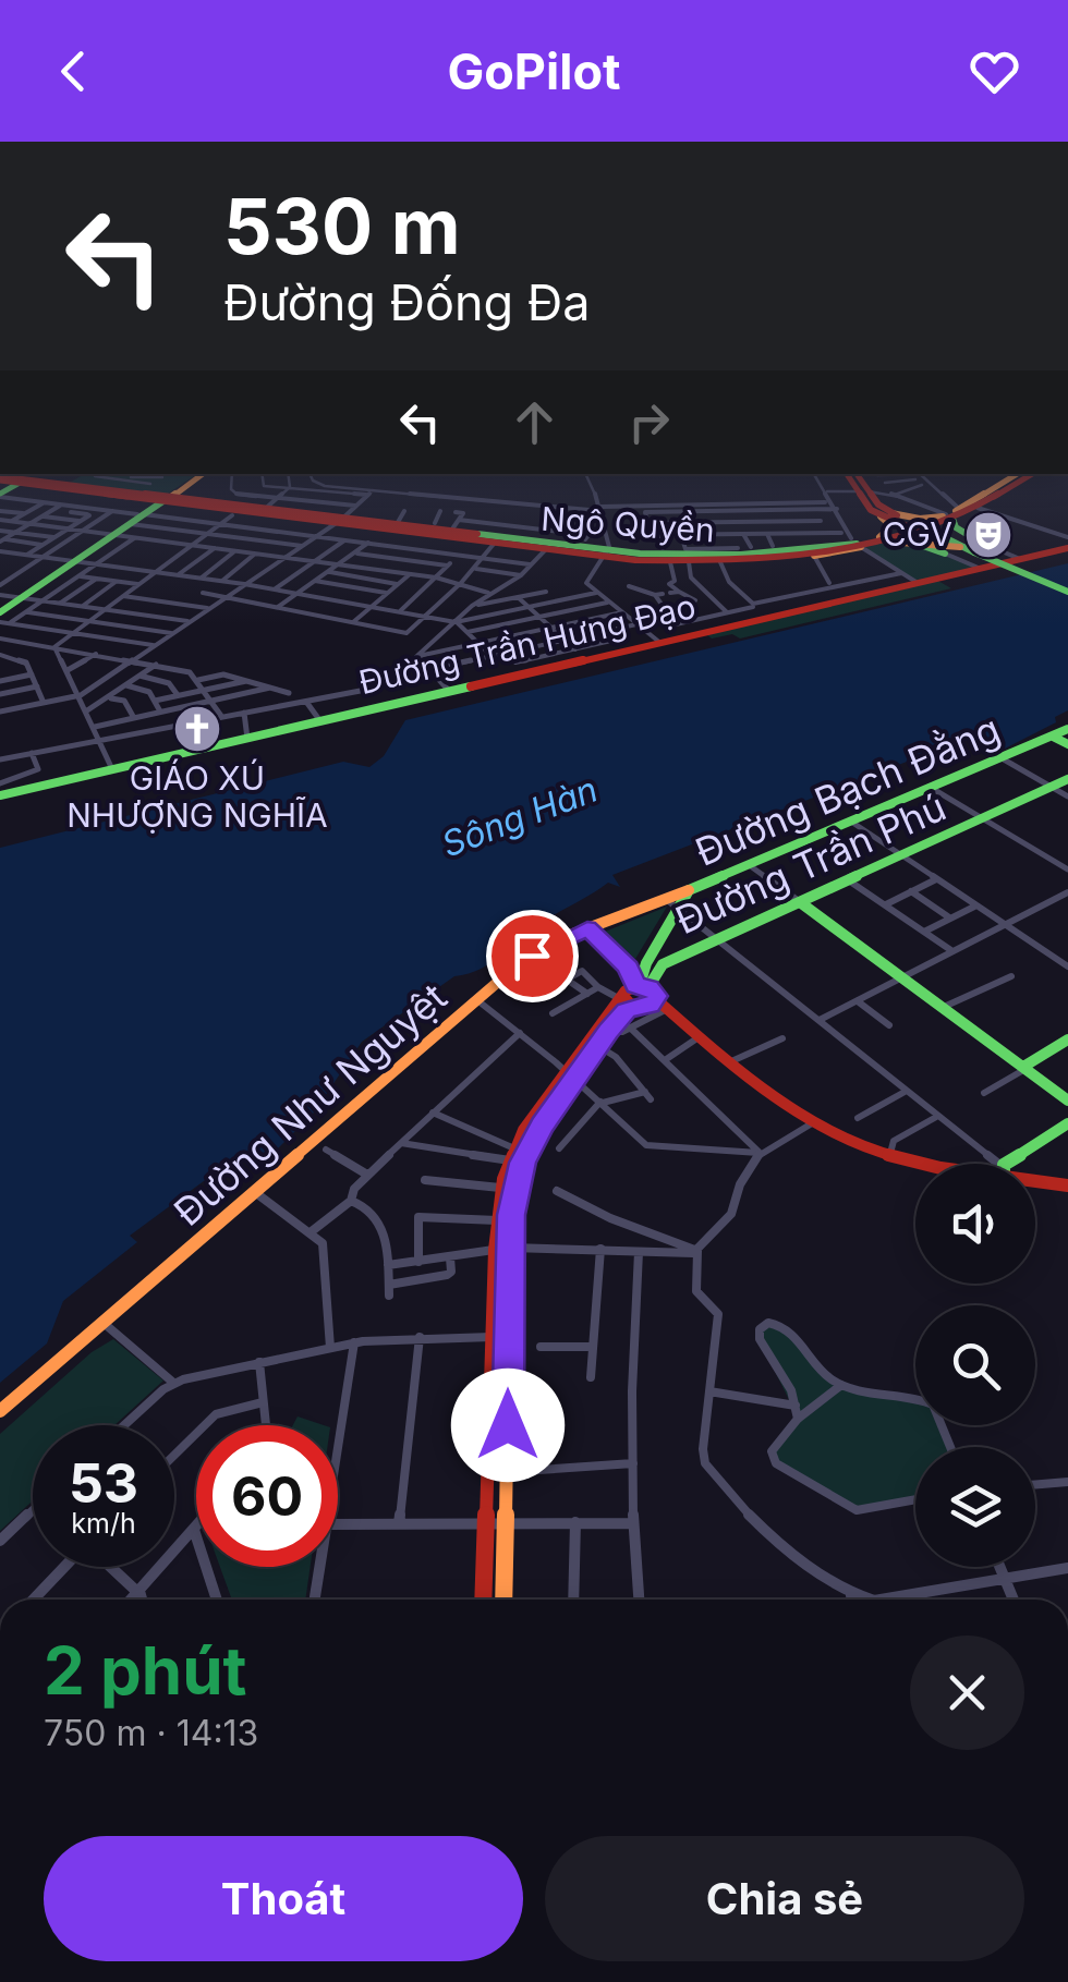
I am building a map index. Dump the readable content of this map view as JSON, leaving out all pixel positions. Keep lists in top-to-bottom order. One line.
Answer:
{"streets":{"main road":["Ngô Quyền","Đường Trần Hưng Đạo","Đường Bạch Đằng","Đường Trần Phú","Đường Như Nguyệt"]},"crossings":[["Đường Bạch Đằng","Đường Trần Phú"],["Đường Bạch Đằng","Đường Như Nguyệt"]],"water":["Sông Hàn"],"places":{"theatre":["CGV"],"church":["GIÁO XÚ NHƯỢNG NGHĨA"]},"page":{"header":"GoPilot","turn":["530 m","Đường Đống Đa"],"speed":"53 km/h","limit":"60","heading":["2 phút","750 m · 14:13"],"buttons":["Thoát","Chia sẻ"]}}
